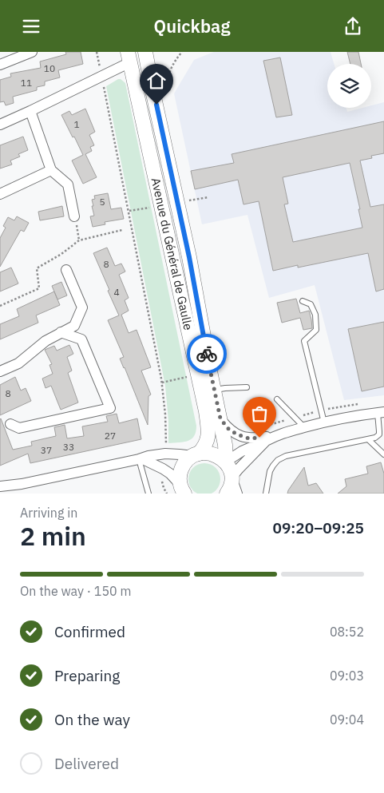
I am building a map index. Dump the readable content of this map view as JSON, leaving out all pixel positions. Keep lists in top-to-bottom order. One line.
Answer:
{"streets":{"street":["Avenue du Général de Gaulle"]},"house_numbers":["10","11","1","5","8","4","8","27","33","37"],"page":{"header":"Quickbag","heading":["2 min","Arriving in","09:20–09:25"],"bar":"On the way · 150 m","list":[["Confirmed","08:52"],["Preparing","09:03"],["On the way","09:04"],"Delivered"]}}
